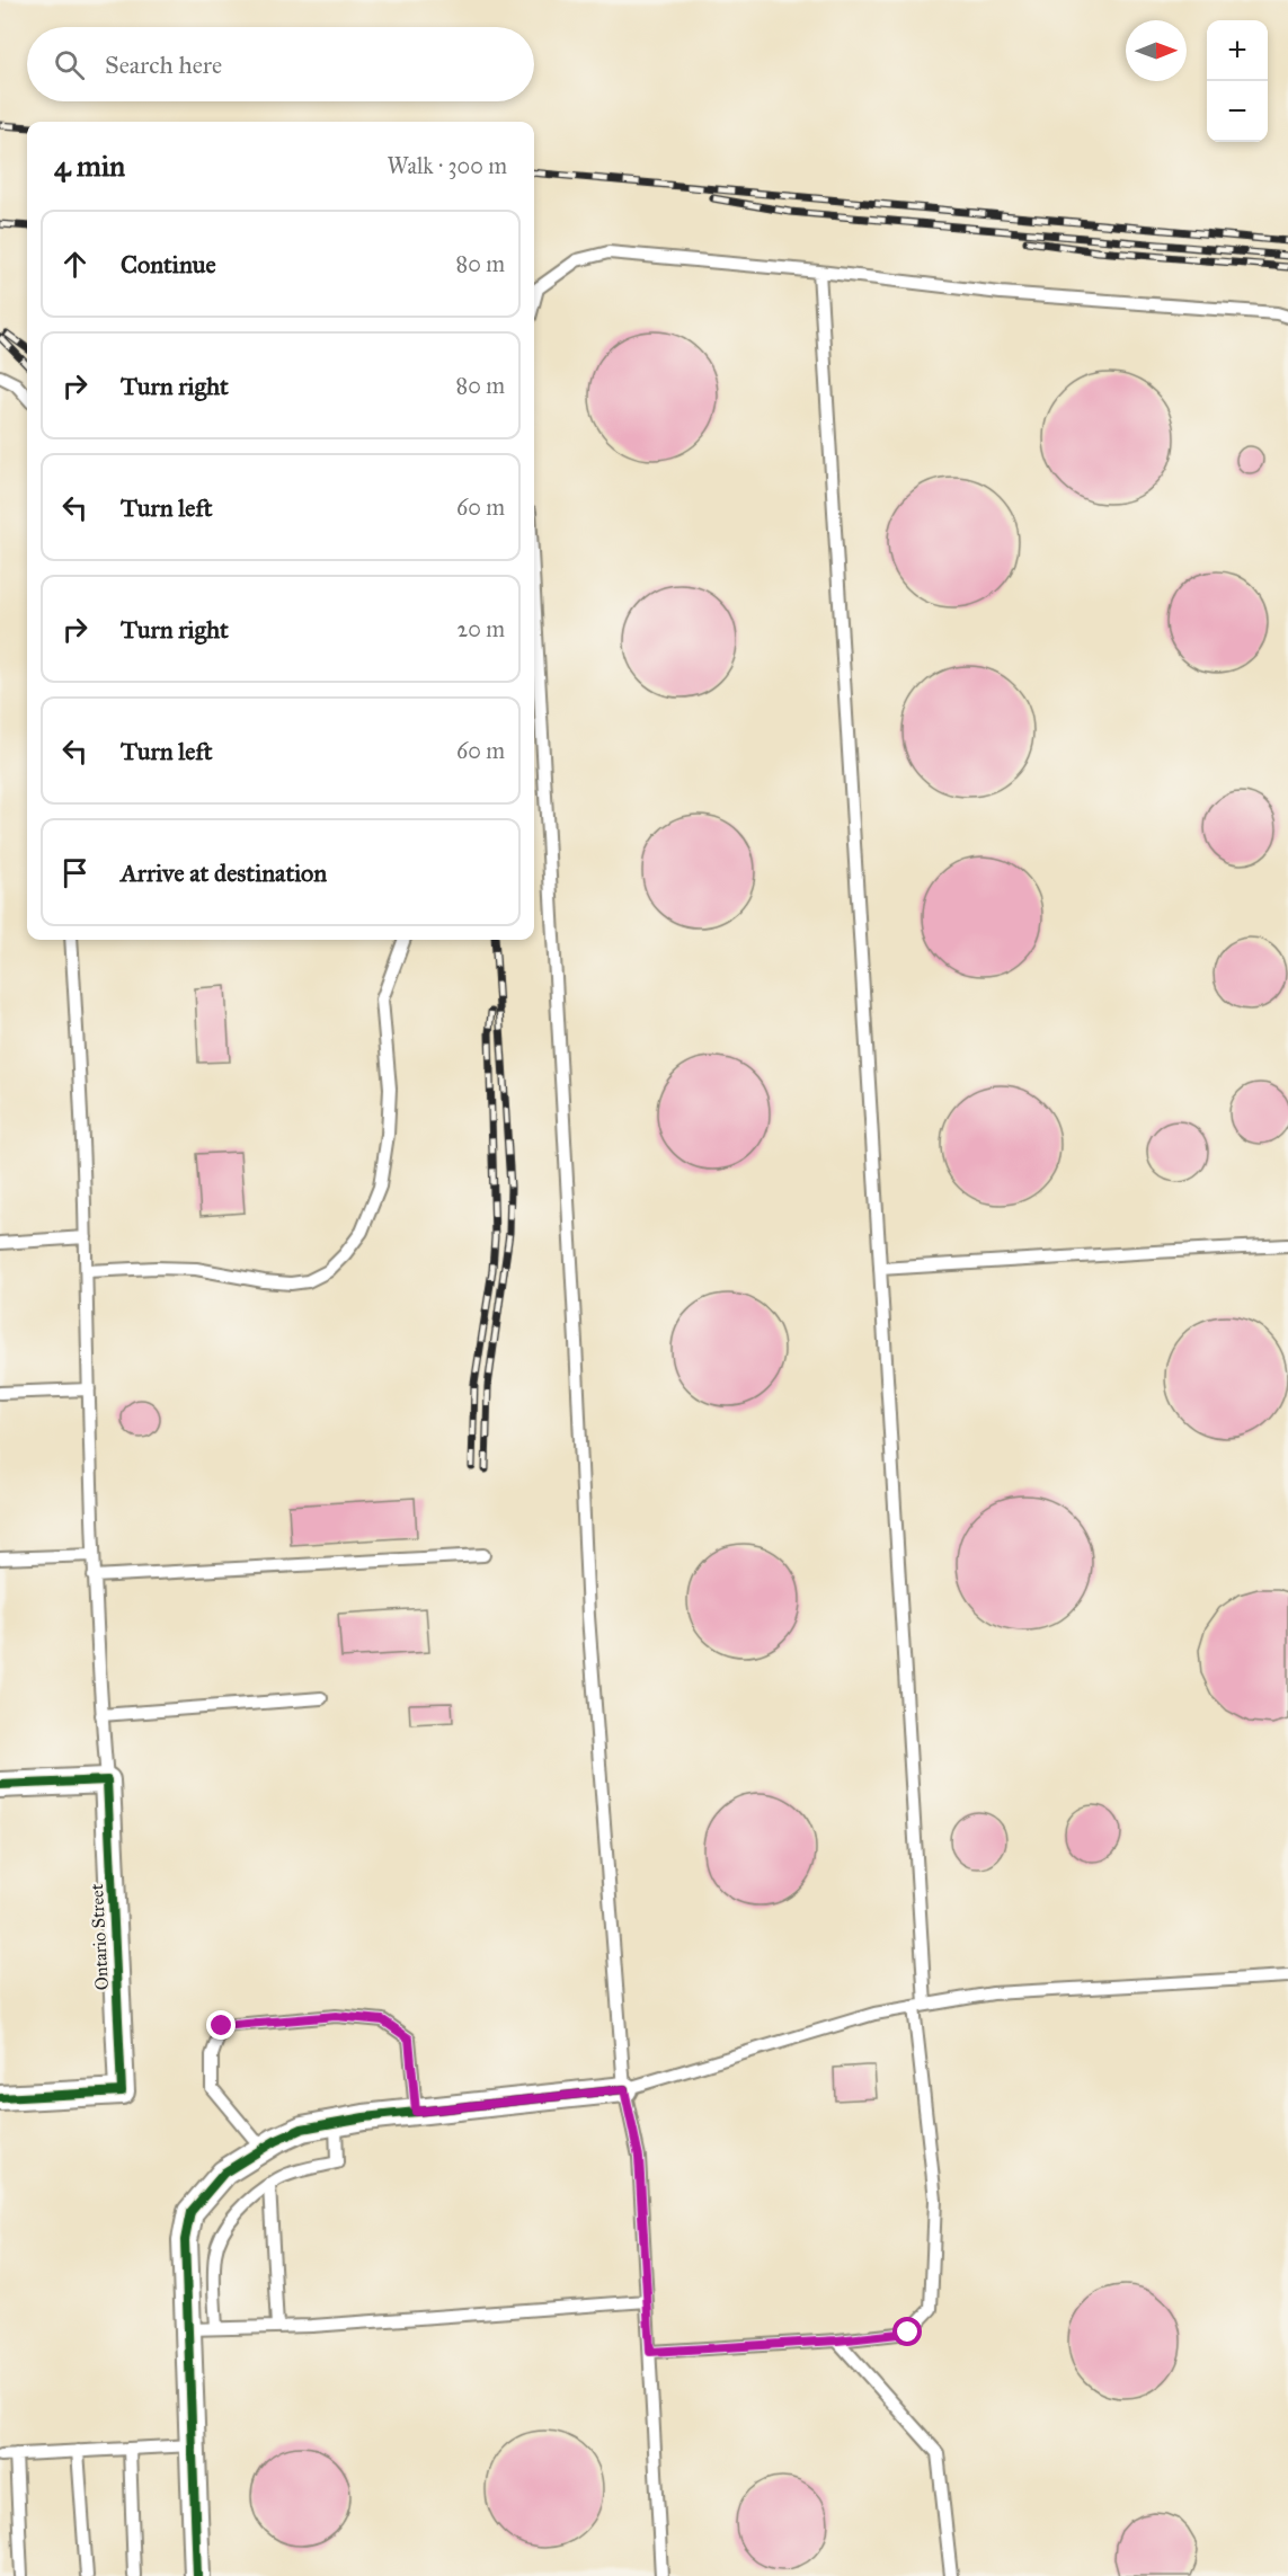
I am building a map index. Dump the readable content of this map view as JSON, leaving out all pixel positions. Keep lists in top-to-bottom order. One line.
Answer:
{"streets":{"street":["Ontario Street"]},"north":"right","page":{"map_buttons":["+","−"],"search":"Search here","heading":["4 min","Walk · 300 m"],"list":[["Continue","80 m"],["Turn right","80 m"],["Turn left","60 m"],["Turn right","20 m"],["Turn left","60 m"],"Arrive at destination"]}}
